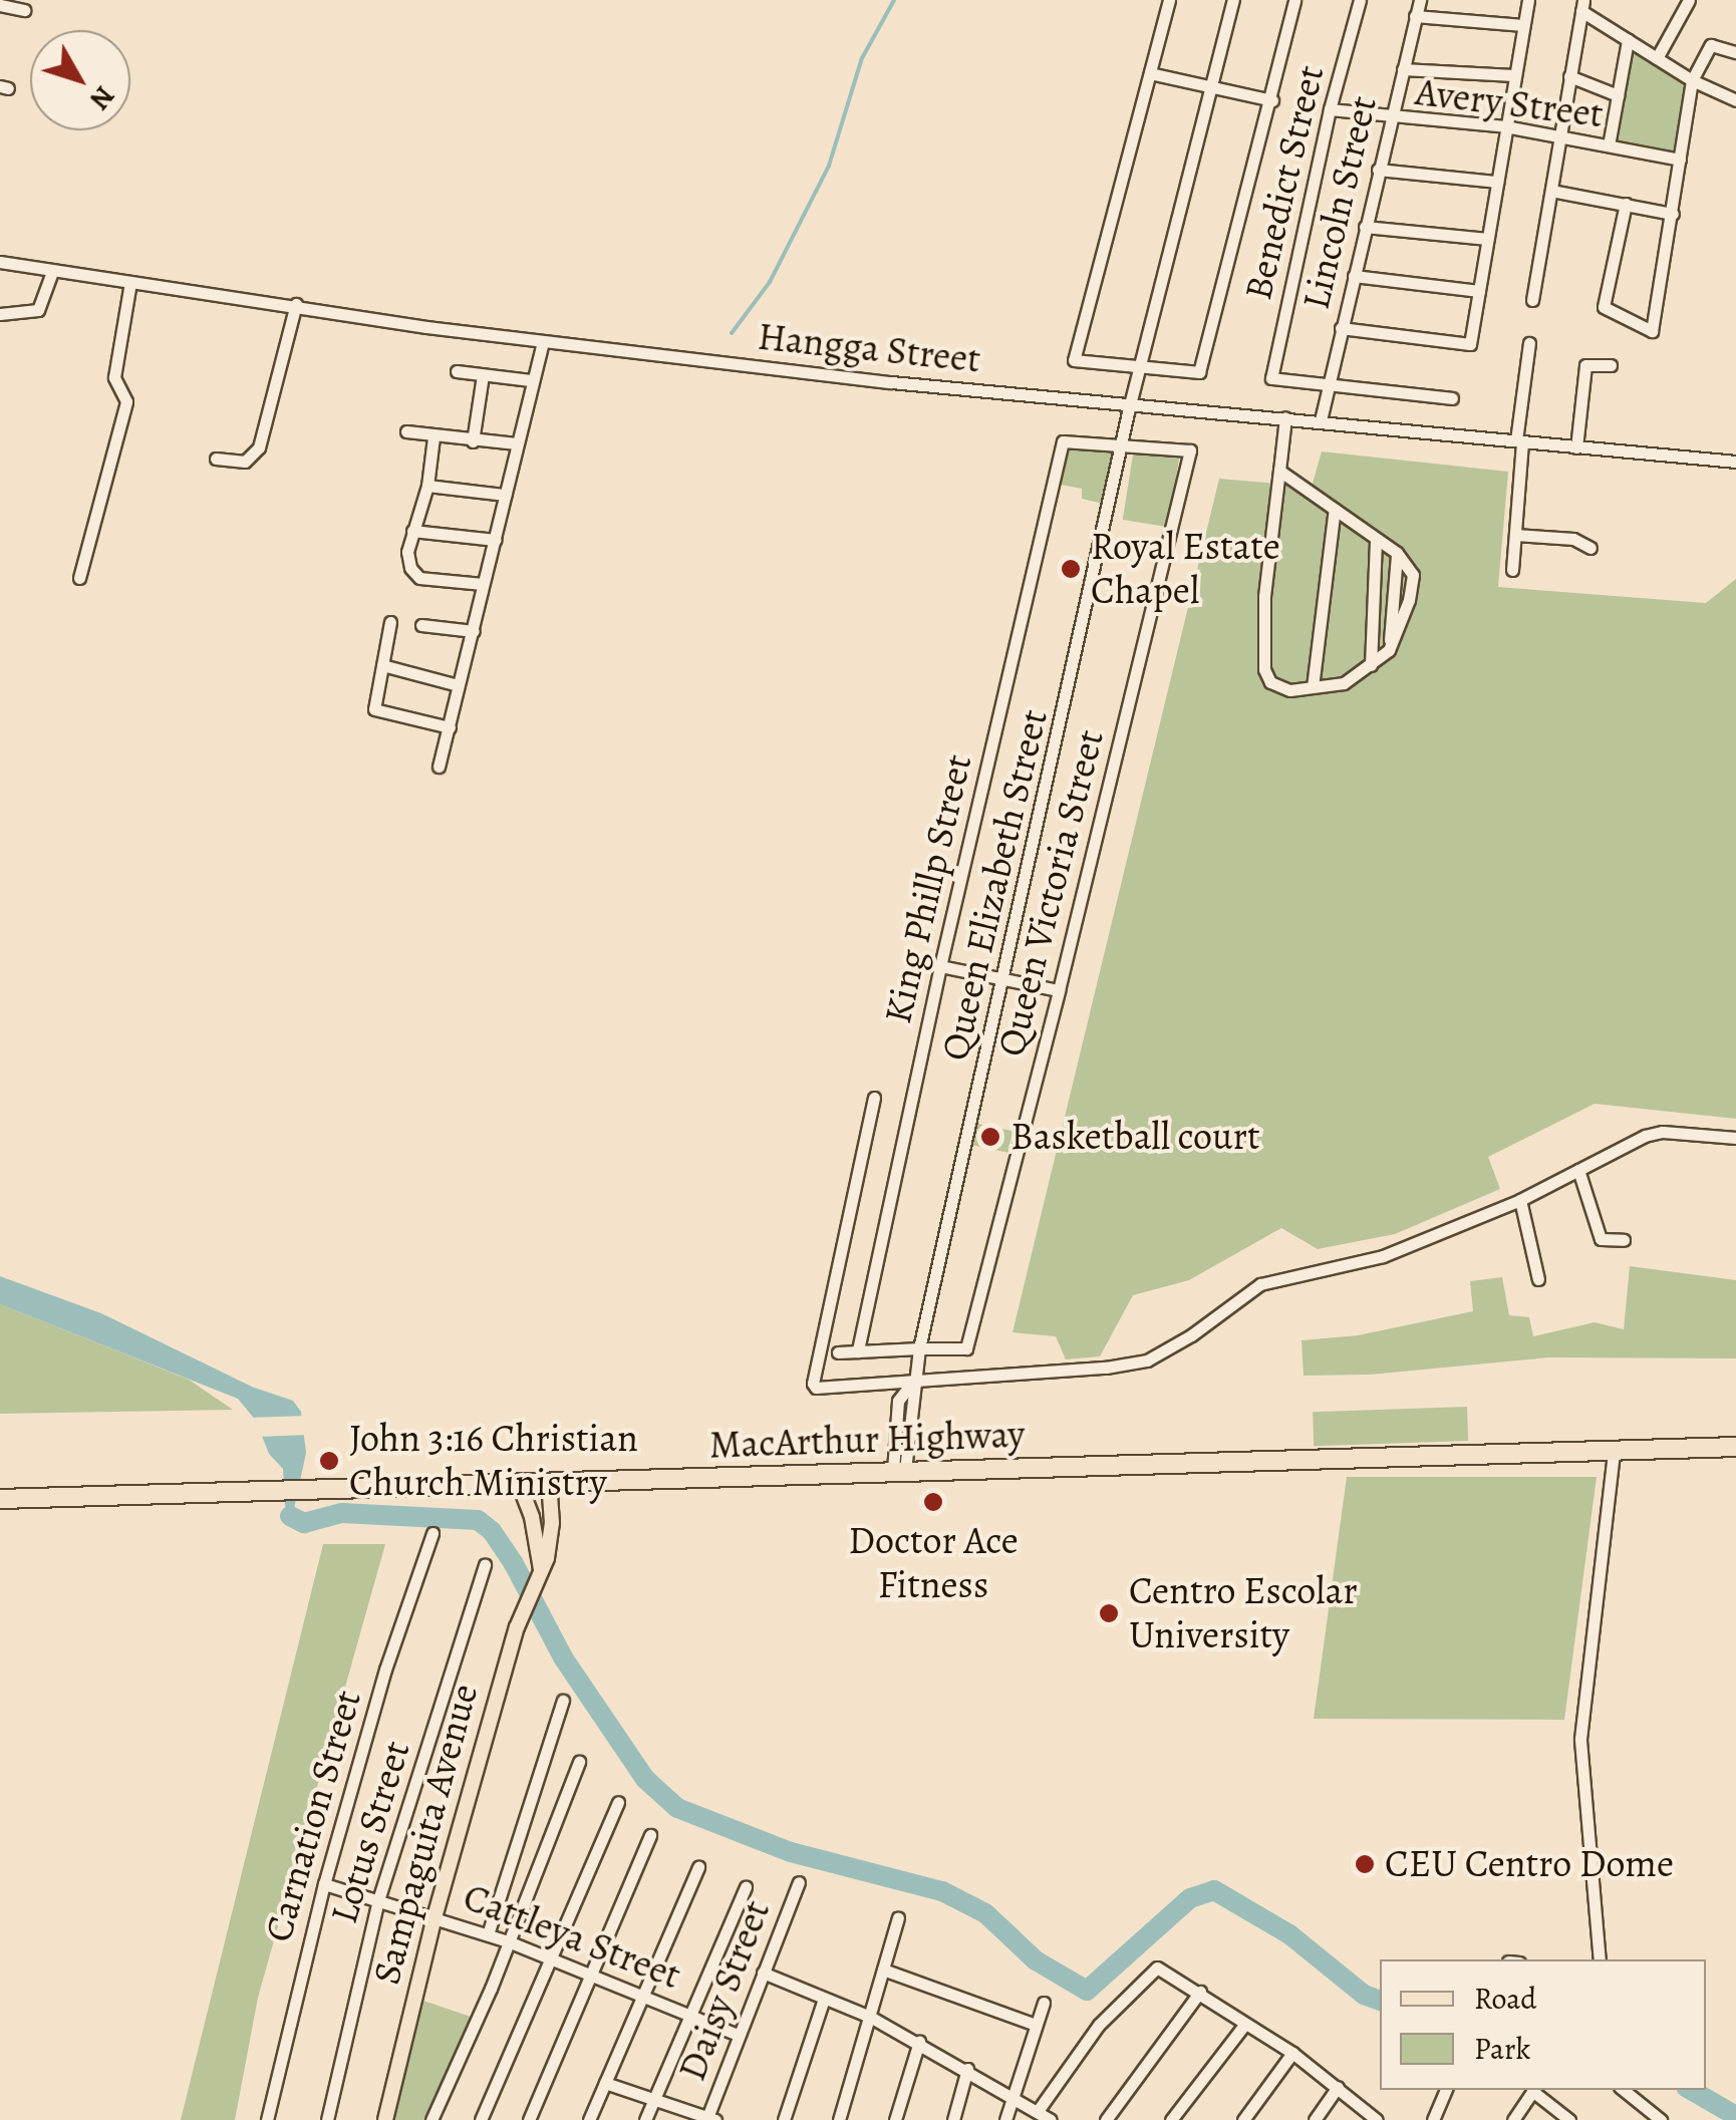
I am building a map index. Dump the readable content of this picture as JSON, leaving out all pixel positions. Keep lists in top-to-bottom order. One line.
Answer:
{"streets":{"highway":["MacArthur Highway"],"main road":["Sampaguita Avenue"],"street":["Avery Street","Benedict Street","Lincoln Street","Hangga Street","Queen Elizabeth Street","King Phillp Street","Queen Victoria Street","Carnation Street","Lotus Street","Cattleya Street","Daisy Street"]},"crossings":[["Avery Street","Benedict Street"],["Avery Street","Lincoln Street"],["Benedict Street","Lincoln Street"],["Lincoln Street","Hangga Street"],["Hangga Street","Queen Elizabeth Street"],["Queen Elizabeth Street","King Phillp Street"],["Queen Elizabeth Street","Queen Victoria Street"],["Queen Elizabeth Street","MacArthur Highway"],["King Phillp Street","Queen Victoria Street"],["MacArthur Highway","Sampaguita Avenue"],["Carnation Street","Cattleya Street"],["Lotus Street","Cattleya Street"],["Sampaguita Avenue","Cattleya Street"],["Cattleya Street","Daisy Street"]],"places":["Royal Estate Chapel","Basketball court","John 3:16 Christian Church Ministry","Doctor Ace Fitness","Centro Escolar University","CEU Centro Dome"],"legend":["Road","Park"],"north":"bottom right"}
